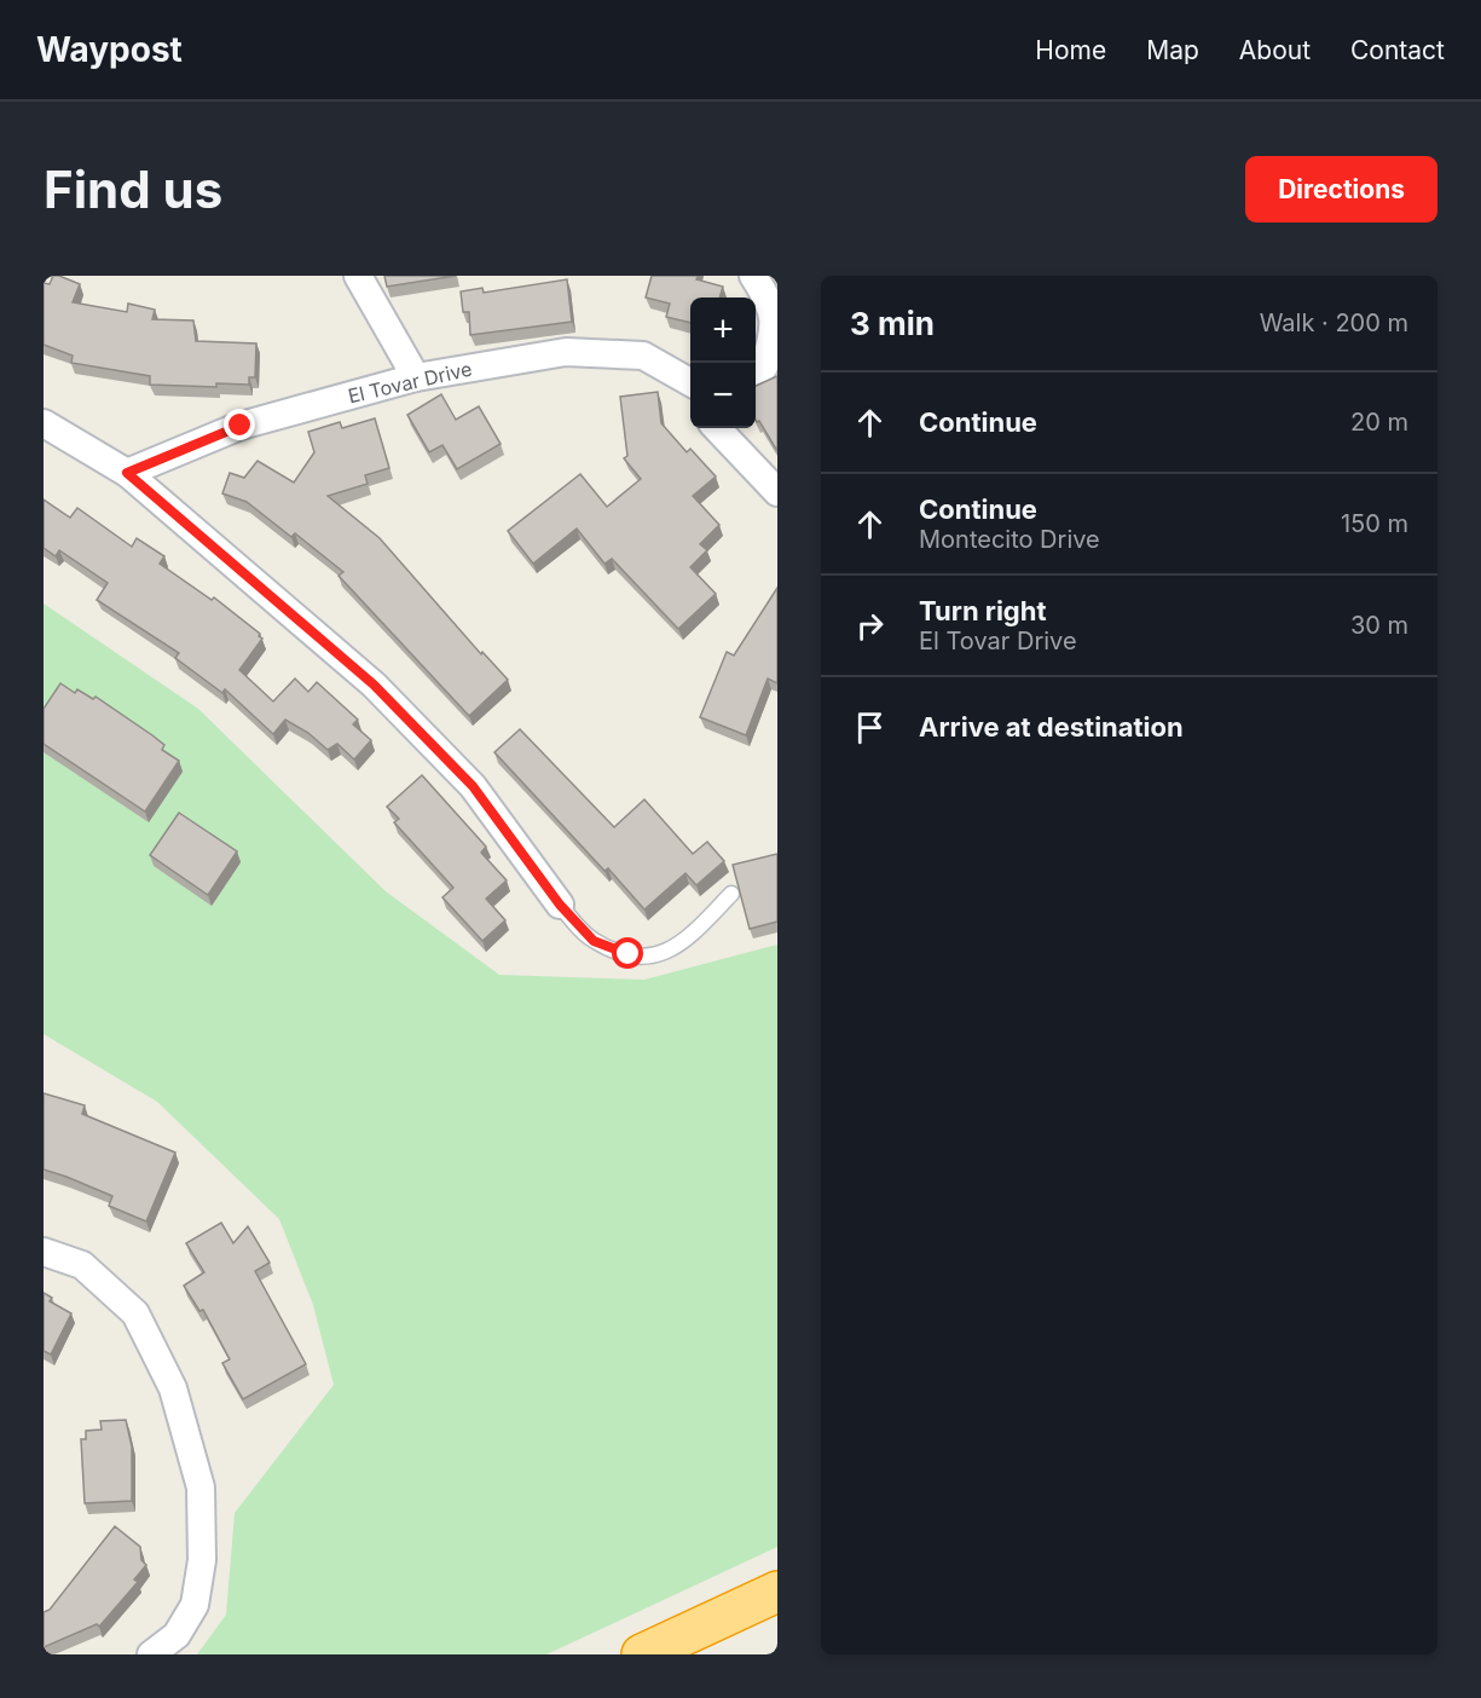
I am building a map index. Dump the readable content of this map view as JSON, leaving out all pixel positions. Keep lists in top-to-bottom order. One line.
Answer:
{"streets":{"street":["El Tovar Drive"]},"page":{"header":"Waypost","nav":["Home","Map","About","Contact"],"buttons":"Directions","title":"Find us","heading":["3 min","Walk · 200 m"],"map_buttons":["+","−"],"list":[["Continue","20 m"],["Continue","Montecito Drive","150 m"],["Turn right","El Tovar Drive","30 m"],"Arrive at destination"]}}
